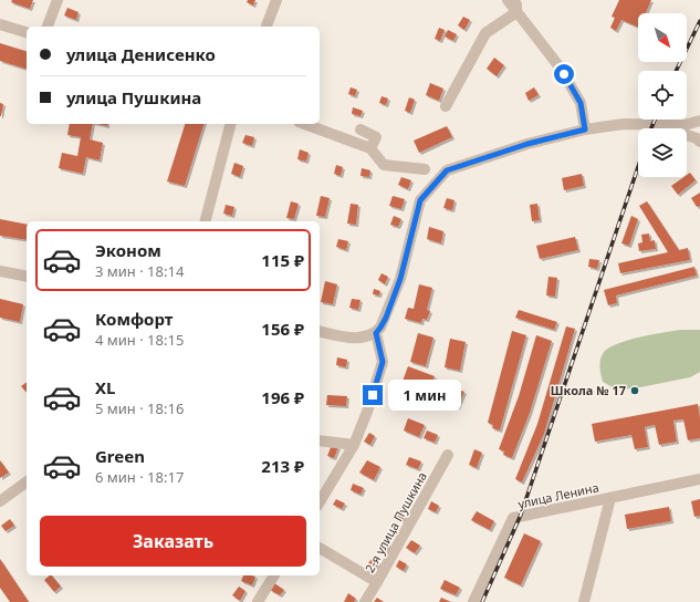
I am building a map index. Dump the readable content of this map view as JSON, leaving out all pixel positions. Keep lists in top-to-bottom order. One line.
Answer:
{"streets":{"street":["улица Ленина","2-я улица Пушкина"]},"places":["Школа № 17"],"north":"bottom right","page":{"banner":["улица Денисенко","улица Пушкина"],"list":[{"name":"Эконом","note":"3 мин · 18:14","value":"115 ₽"},{"name":"Комфорт","note":"4 мин · 18:15","value":"156 ₽"},{"name":"XL","note":"5 мин · 18:16","value":"196 ₽"},{"name":"Green","note":"6 мин · 18:17","value":"213 ₽"}],"bubble":"1 мин","buttons":"Заказать"}}
